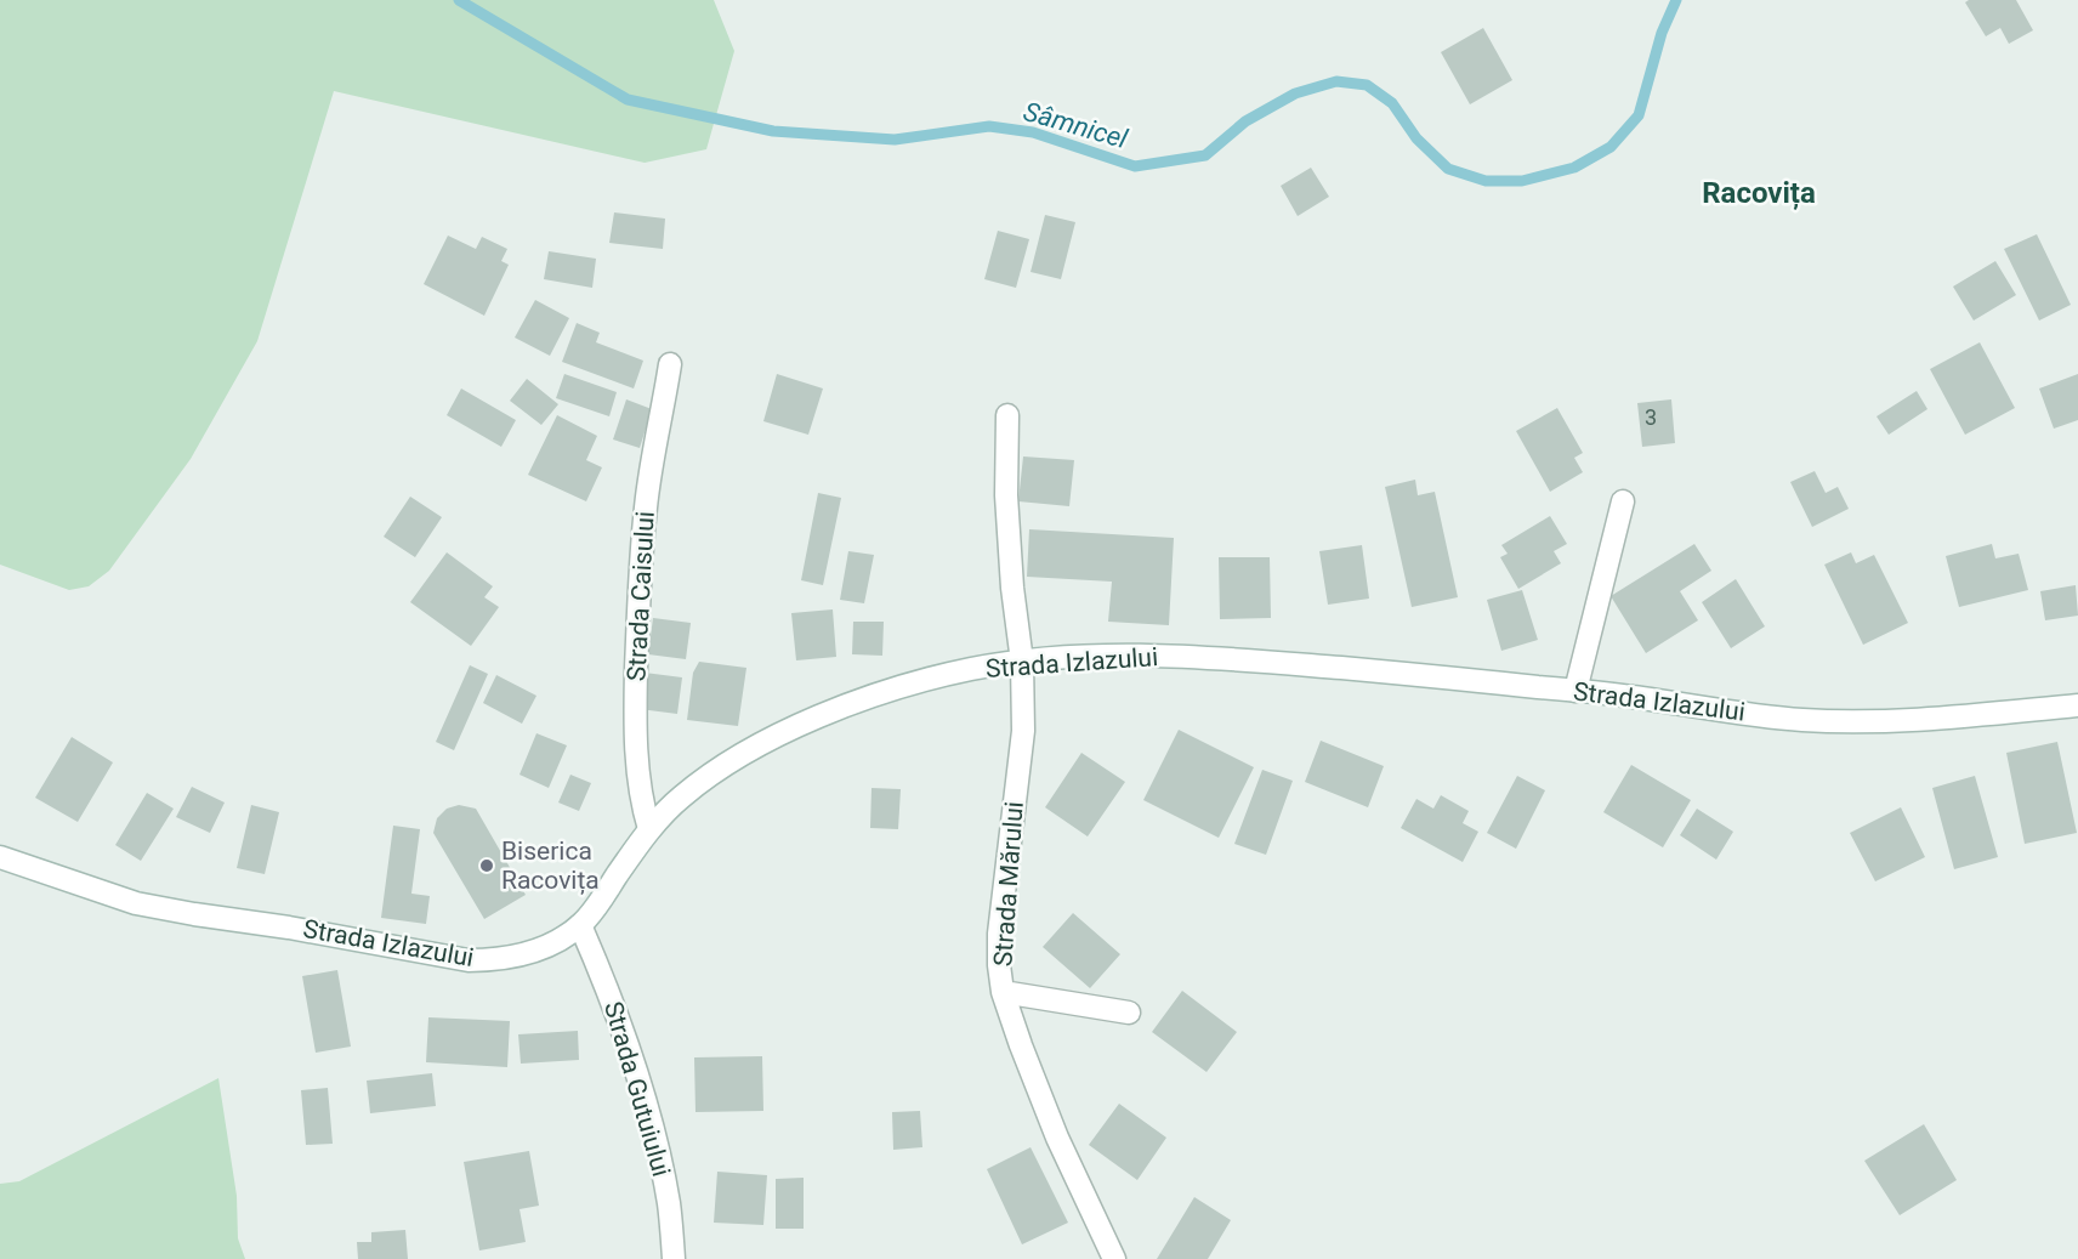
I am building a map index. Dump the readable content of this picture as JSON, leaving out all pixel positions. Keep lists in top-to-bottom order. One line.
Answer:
{"streets":{"street":["Strada Caisului","Strada Izlazului","Strada Mărului","Strada Gutuiului"]},"crossings":[["Strada Caisului","Strada Izlazului"],["Strada Izlazului","Strada Mărului"],["Strada Izlazului","Strada Gutuiului"]],"districts":["Racovița"],"water":["Sâmnicel"],"places":["Biserica Racovița"],"house_numbers":["3"]}
